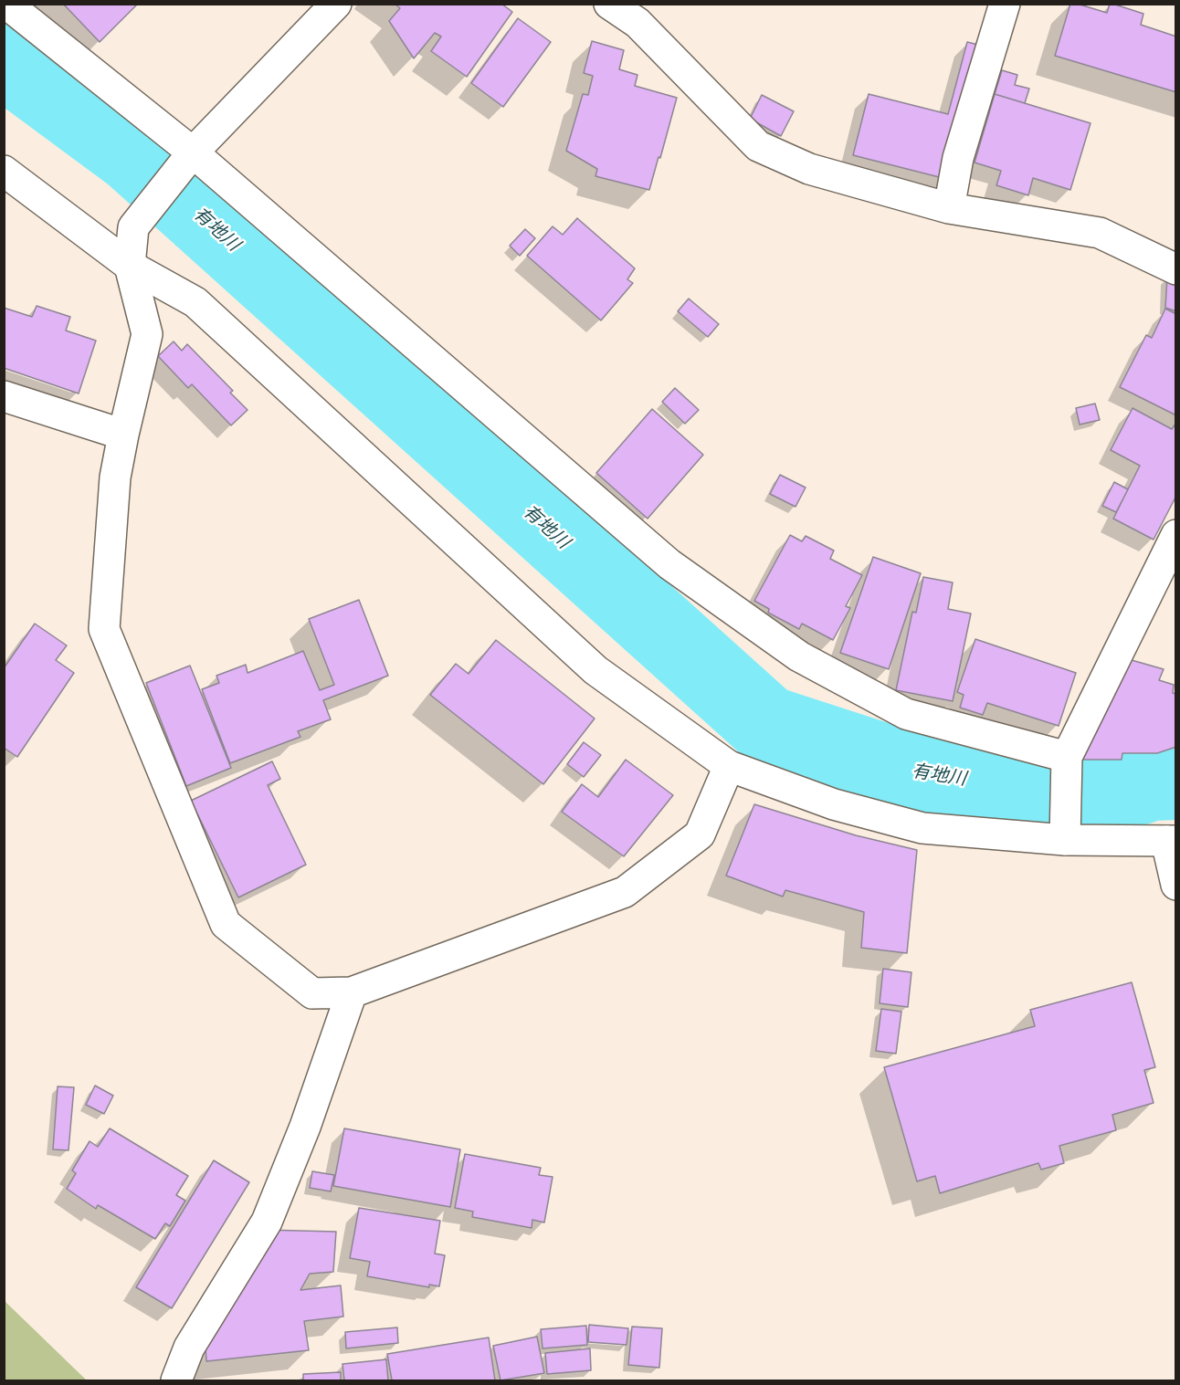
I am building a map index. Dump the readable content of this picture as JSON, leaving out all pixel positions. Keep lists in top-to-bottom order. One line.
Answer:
{"water":["有地川"]}
